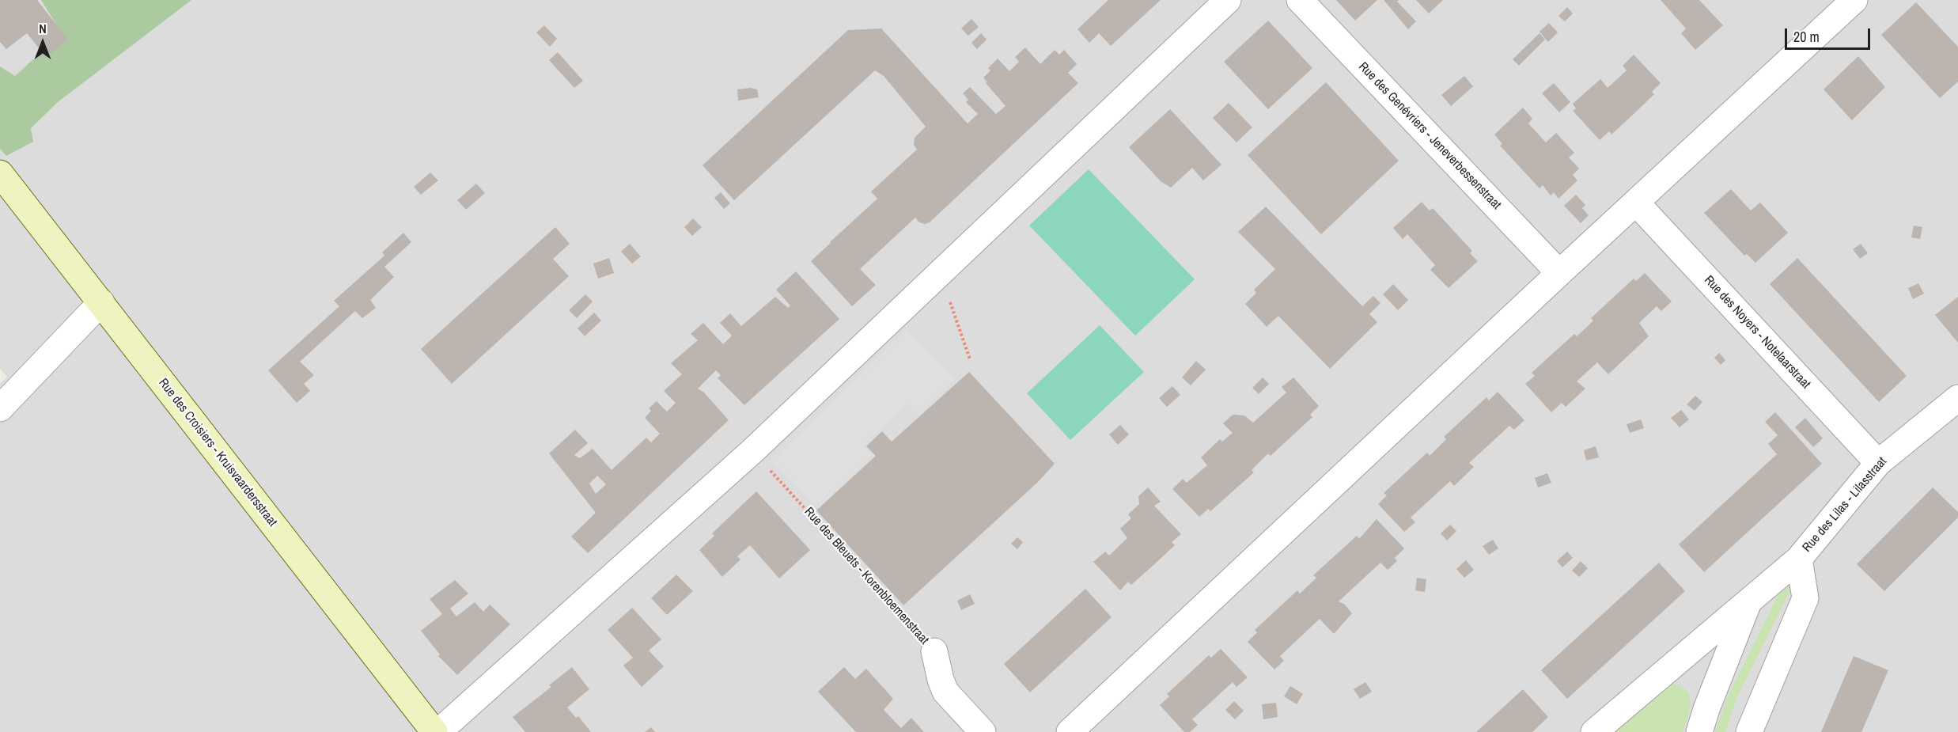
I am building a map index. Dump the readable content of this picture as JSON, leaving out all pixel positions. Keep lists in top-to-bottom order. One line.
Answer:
{"streets":{"street":["Rue des Genévriers - Jeneverbessenstraat","Rue des Noyers - Notelaarstraat","Rue des Croisiers - Kruisvaardersstraat","Rue des Lilas - Lilasstraat","Rue des Bleuets - Korenbloemenstraat"]},"crossings":[["Rue des Noyers - Notelaarstraat","Rue des Lilas - Lilasstraat"]],"scale_bar":"20 m","north":"top"}
